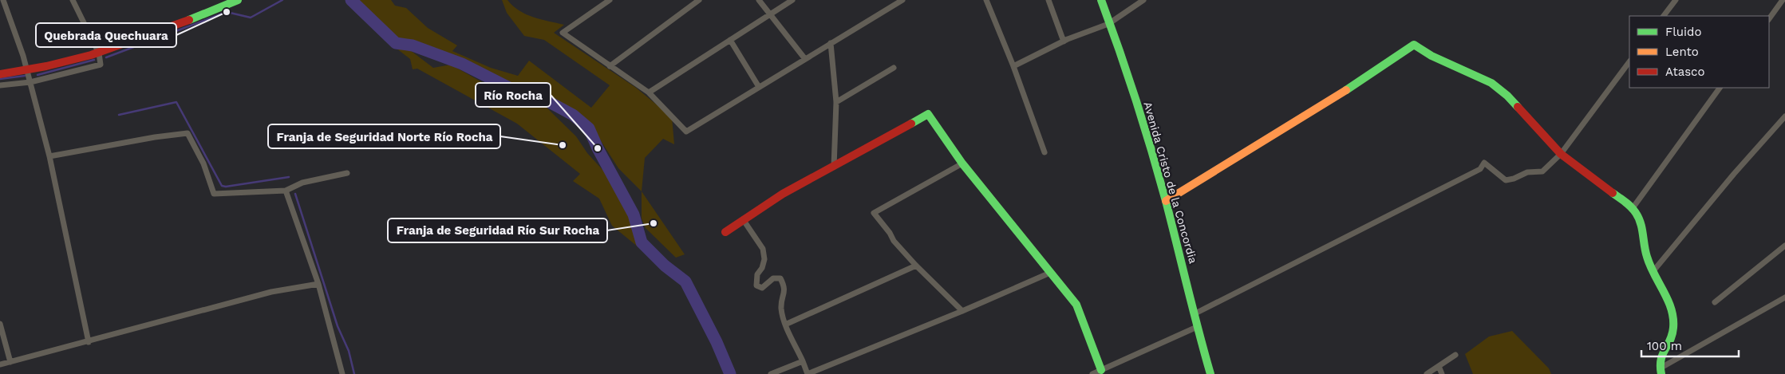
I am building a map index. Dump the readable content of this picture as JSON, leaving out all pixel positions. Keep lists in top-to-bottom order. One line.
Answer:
{"streets":{"street":["Avenida Cristo de la Concordia"]},"places":["Quebrada Quechuara","Franja de Seguridad Norte Río Rocha","Río Rocha","Franja de Seguridad Río Sur Rocha"],"legend":["Fluido","Lento","Atasco"],"scale_bar":"100 m"}
